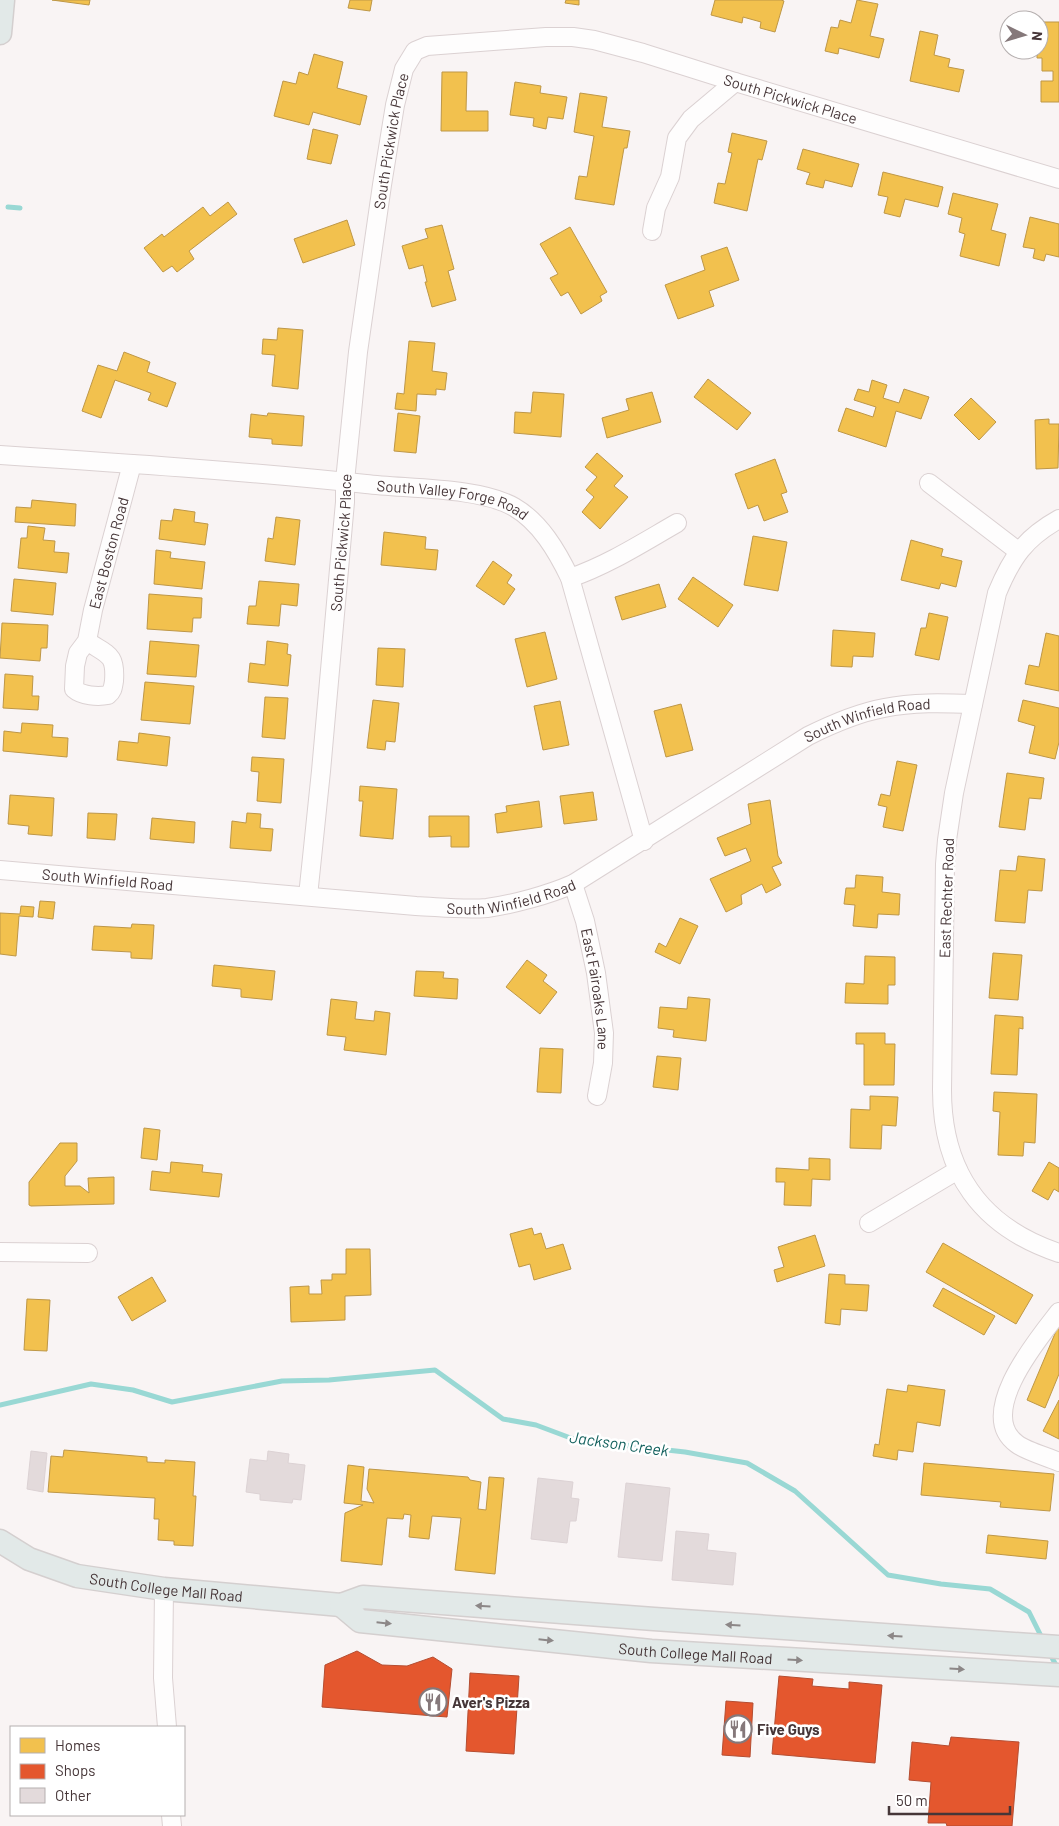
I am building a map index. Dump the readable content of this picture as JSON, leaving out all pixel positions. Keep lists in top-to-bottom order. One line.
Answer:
{"streets":{"main road":["South College Mall Road"],"street":["South Pickwick Place","South Valley Forge Road","East Boston Road","South Winfield Road","East Rechter Road","East Fairoaks Lane"]},"crossings":[["South Pickwick Place","South Valley Forge Road"],["South Pickwick Place","South Winfield Road"],["South Valley Forge Road","East Boston Road"],["South Valley Forge Road","South Winfield Road"],["South Winfield Road","East Rechter Road"],["South Winfield Road","East Fairoaks Lane"]],"water":["Jackson Creek"],"places":{"restaurant":["Aver's Pizza","Five Guys"]},"legend":["Homes","Shops","Other"],"scale_bar":"50 m","north":"right"}
